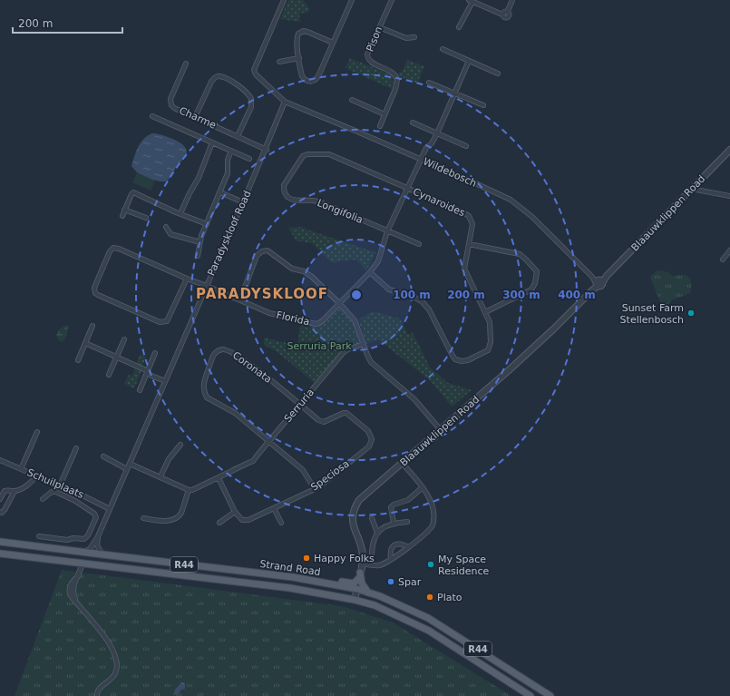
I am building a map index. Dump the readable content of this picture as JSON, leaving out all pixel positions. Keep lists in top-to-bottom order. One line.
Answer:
{"streets":{"main road":["R44","Strand Road"],"street":["Pison","Charme","Wildebosch","Cynaroides","Longifolia","Blaauwklippen Road","Paradyskloof Road","Florida","Coronata","Serruria","Speciosa","Schuilplaats"]},"crossings":[["Charme","Paradyskloof Road"],["Wildebosch","Blaauwklippen Road"],["Wildebosch","Paradyskloof Road"],["Wildebosch","Florida"],["Cynaroides","Longifolia"],["Cynaroides","Florida"],["Longifolia","Florida"],["Blaauwklippen Road","Strand Road"],["Paradyskloof Road","Florida"],["Paradyskloof Road","Schuilplaats"],["Paradyskloof Road","Strand Road"],["Coronata","Serruria"],["Coronata","Speciosa"],["Serruria","Speciosa"]],"districts":["PARADYSKLOOF"],"parks":["Serruria Park"],"places":["Sunset Farm Stellenbosch","Happy Folks","My Space Residence","Spar","Plato"],"scale_bar":"200 m","rings":["100 m","200 m","300 m","400 m"]}
